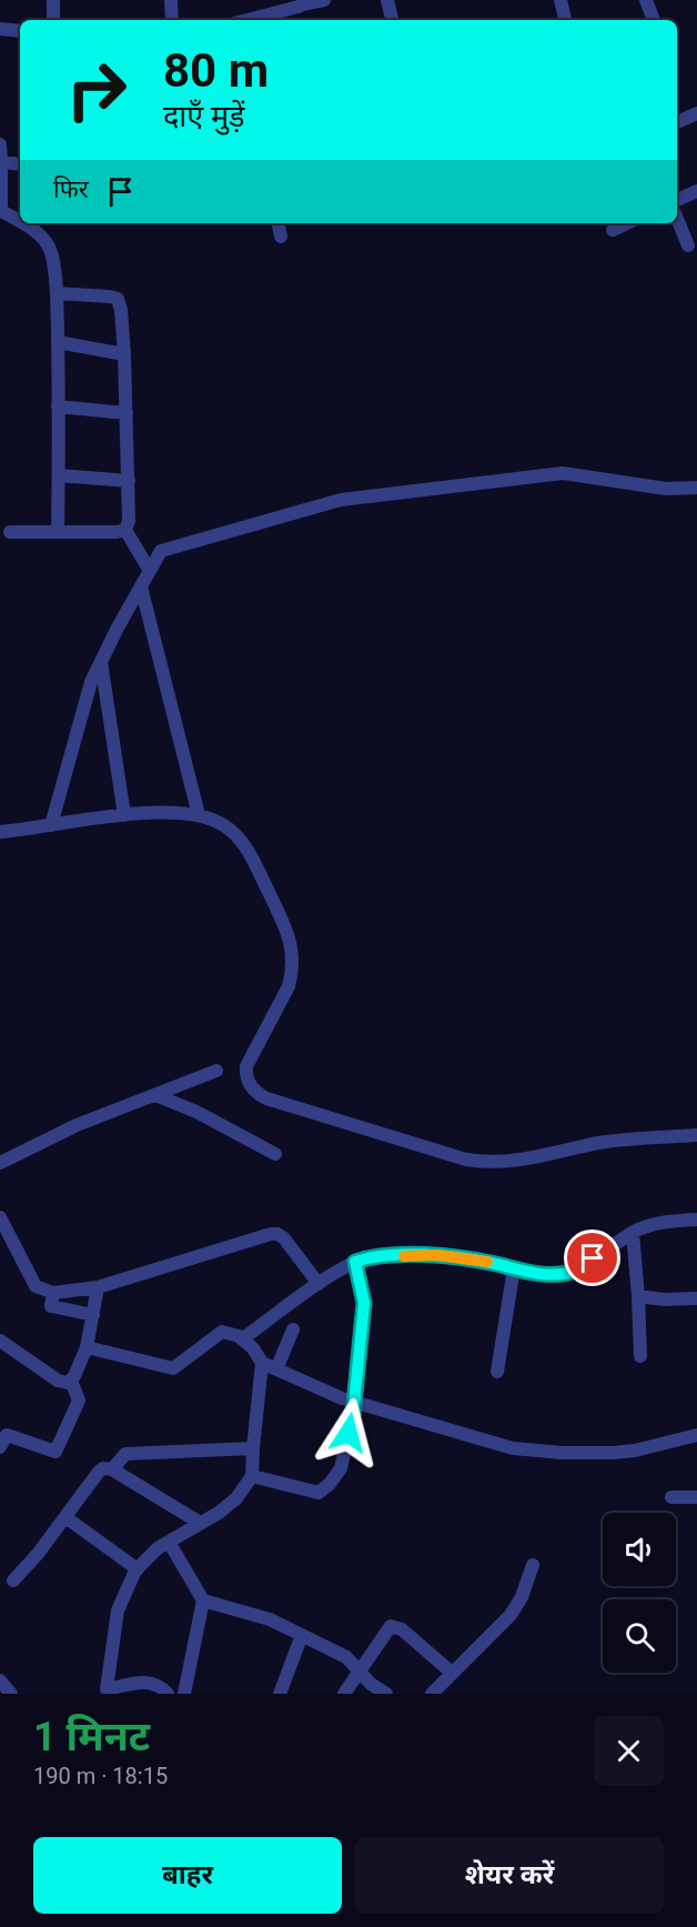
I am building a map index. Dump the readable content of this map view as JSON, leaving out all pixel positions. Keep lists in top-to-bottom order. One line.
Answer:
{"page":{"turn":["80 m","दाएँ मुड़ें"],"then":"फिर","heading":["1 मिनट","190 m · 18:15"],"buttons":["बाहर","शेयर करें"]}}
